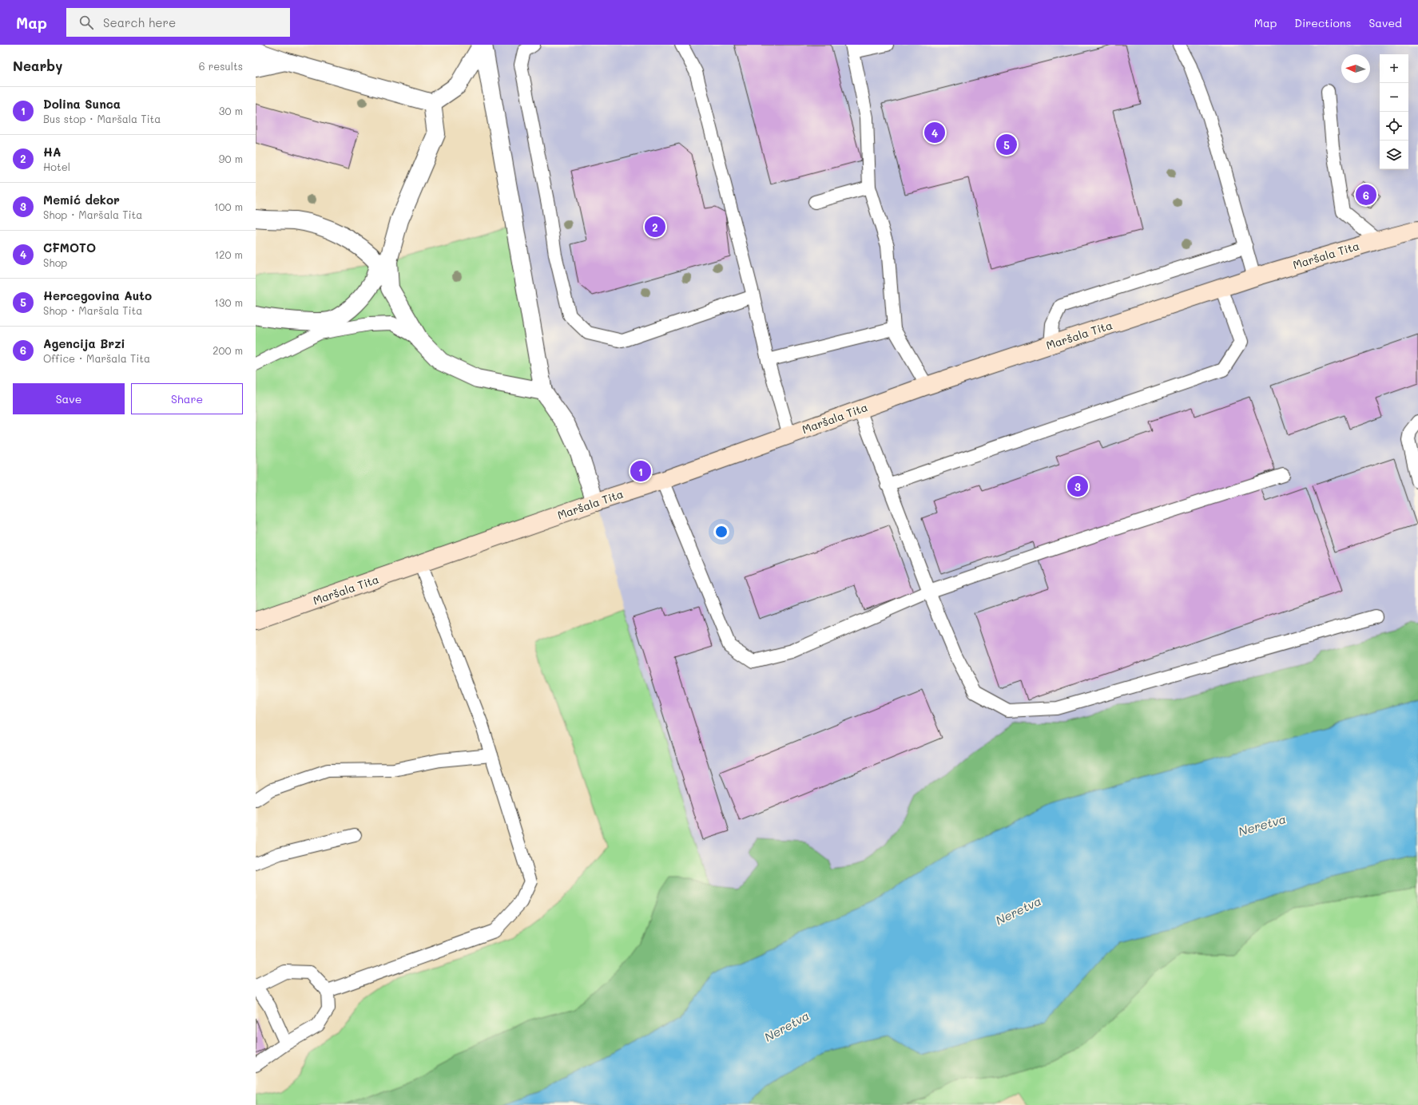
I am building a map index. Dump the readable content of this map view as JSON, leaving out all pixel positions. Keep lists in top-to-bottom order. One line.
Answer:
{"streets":{"street":["Maršala Tita"]},"water":["Neretva"],"north":"left","page":{"header":"Map","search":"Search here","nav":["Map","Directions","Saved"],"heading":["Nearby","6 results"],"map_buttons":["+","−"],"list":[{"mark":"1","name":"Dolina Sunca","note":"Bus stop · Maršala Tita","value":"30 m"},{"mark":"2","name":"HA","note":"Hotel","value":"90 m"},{"mark":"3","name":"Memić dekor","note":"Shop · Maršala Tita","value":"100 m"},{"mark":"4","name":"CFMOTO","note":"Shop","value":"120 m"},{"mark":"5","name":"Hercegovina Auto","note":"Shop · Maršala Tita","value":"130 m"},{"mark":"6","name":"Agencija Brzi","note":"Office · Maršala Tita","value":"200 m"}],"pins":["4","5","6","2","1","3"],"buttons":["Save","Share"]}}
